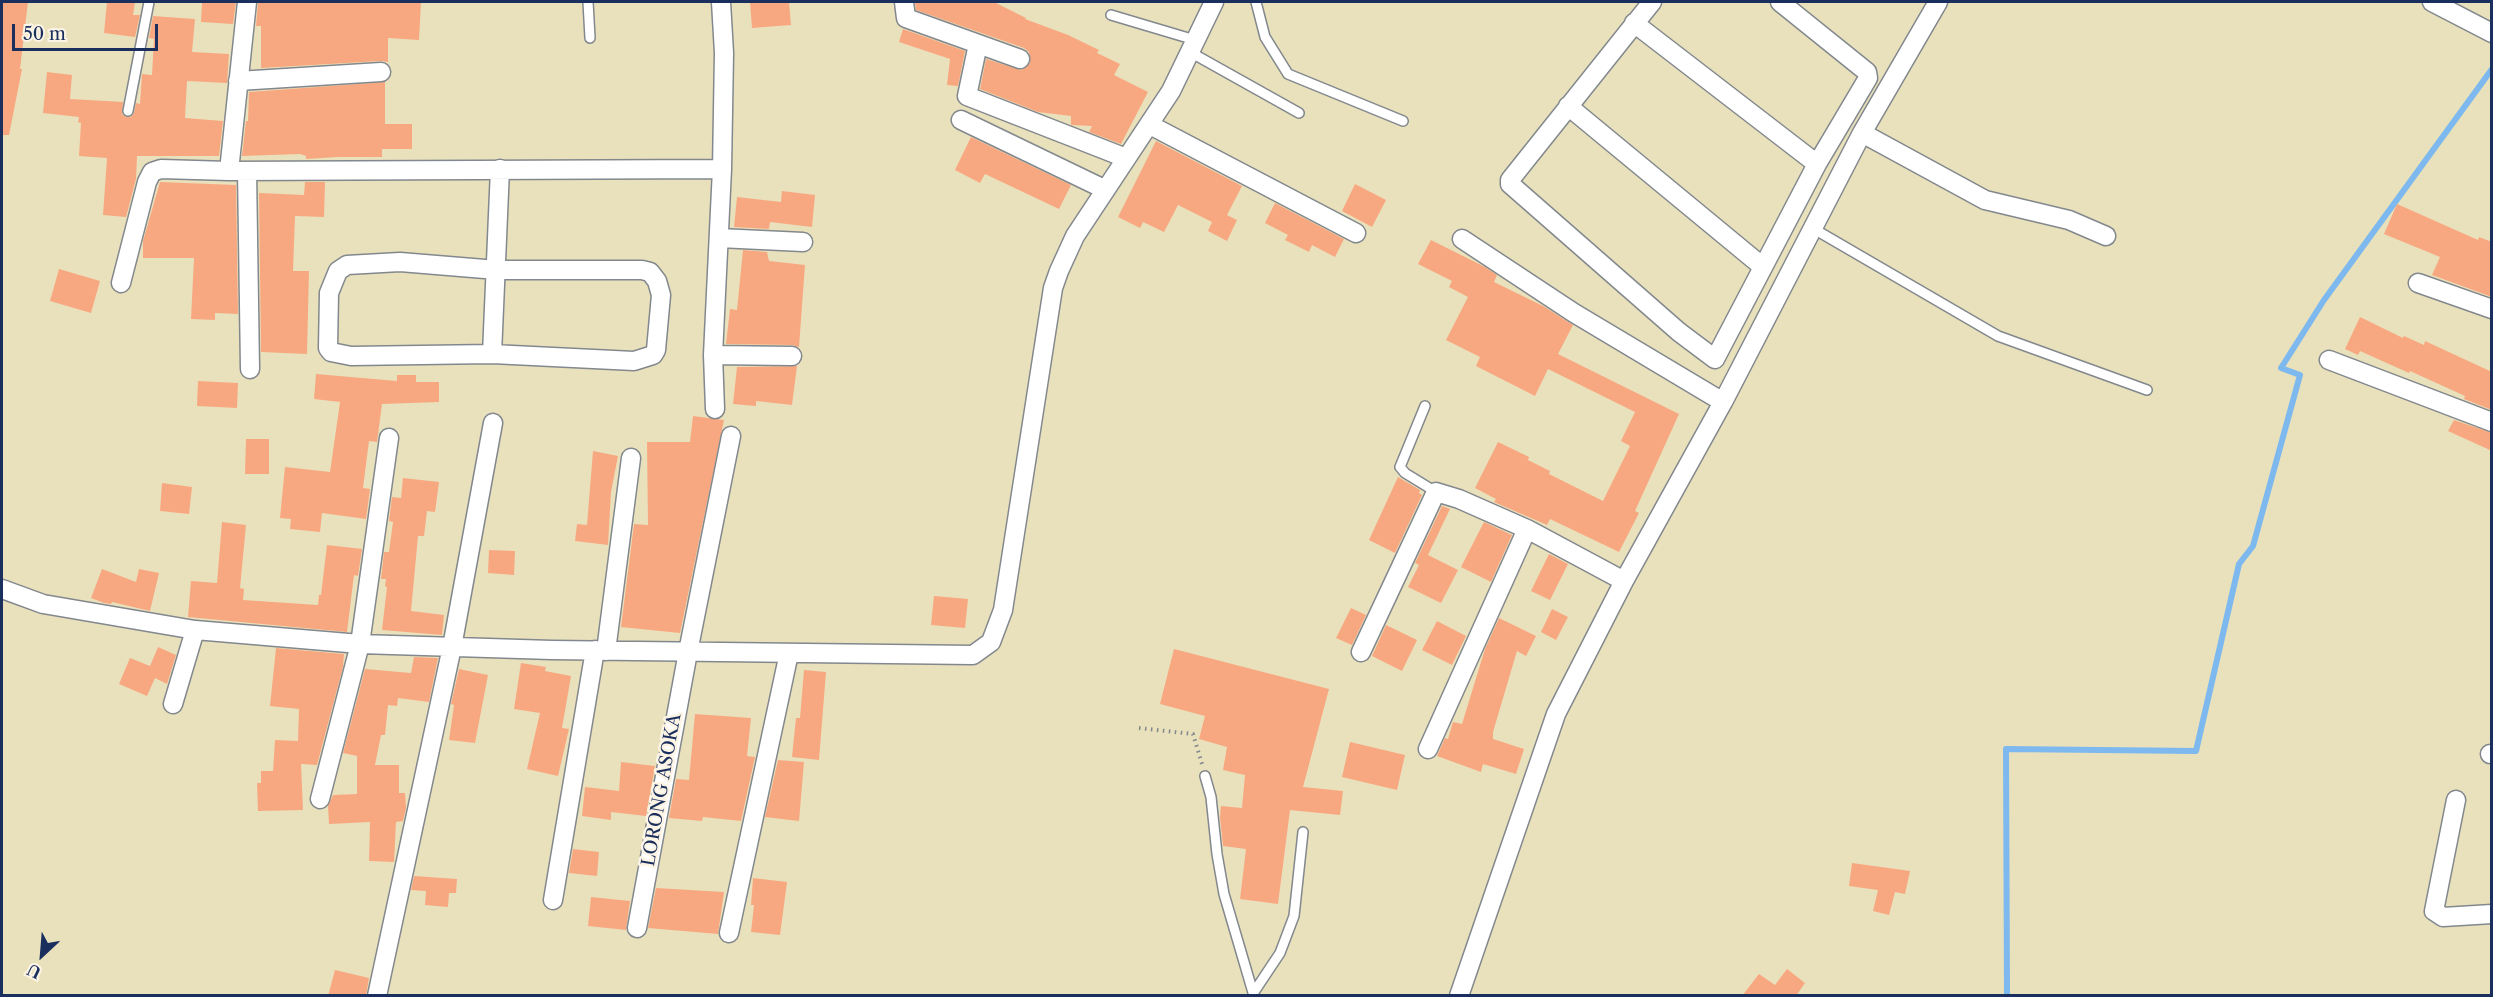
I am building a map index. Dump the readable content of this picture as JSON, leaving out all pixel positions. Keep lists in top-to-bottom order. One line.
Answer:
{"streets":{"street":["LORONG ASOKA"]},"scale_bar":"50 m","north":"bottom left"}
